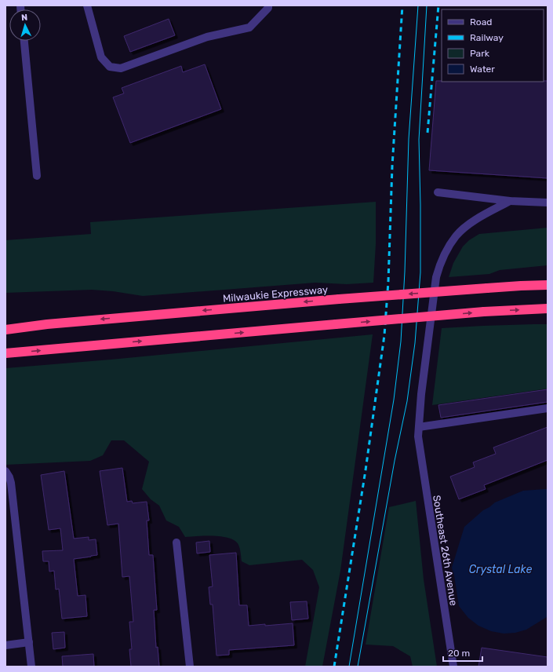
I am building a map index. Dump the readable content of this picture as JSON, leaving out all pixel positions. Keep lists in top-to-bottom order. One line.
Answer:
{"streets":{"highway":["Milwaukie Expressway"],"street":["Southeast 26th Avenue"]},"water":["Crystal Lake"],"legend":["Road","Railway","Park","Water"],"scale_bar":"20 m","north":"top"}
